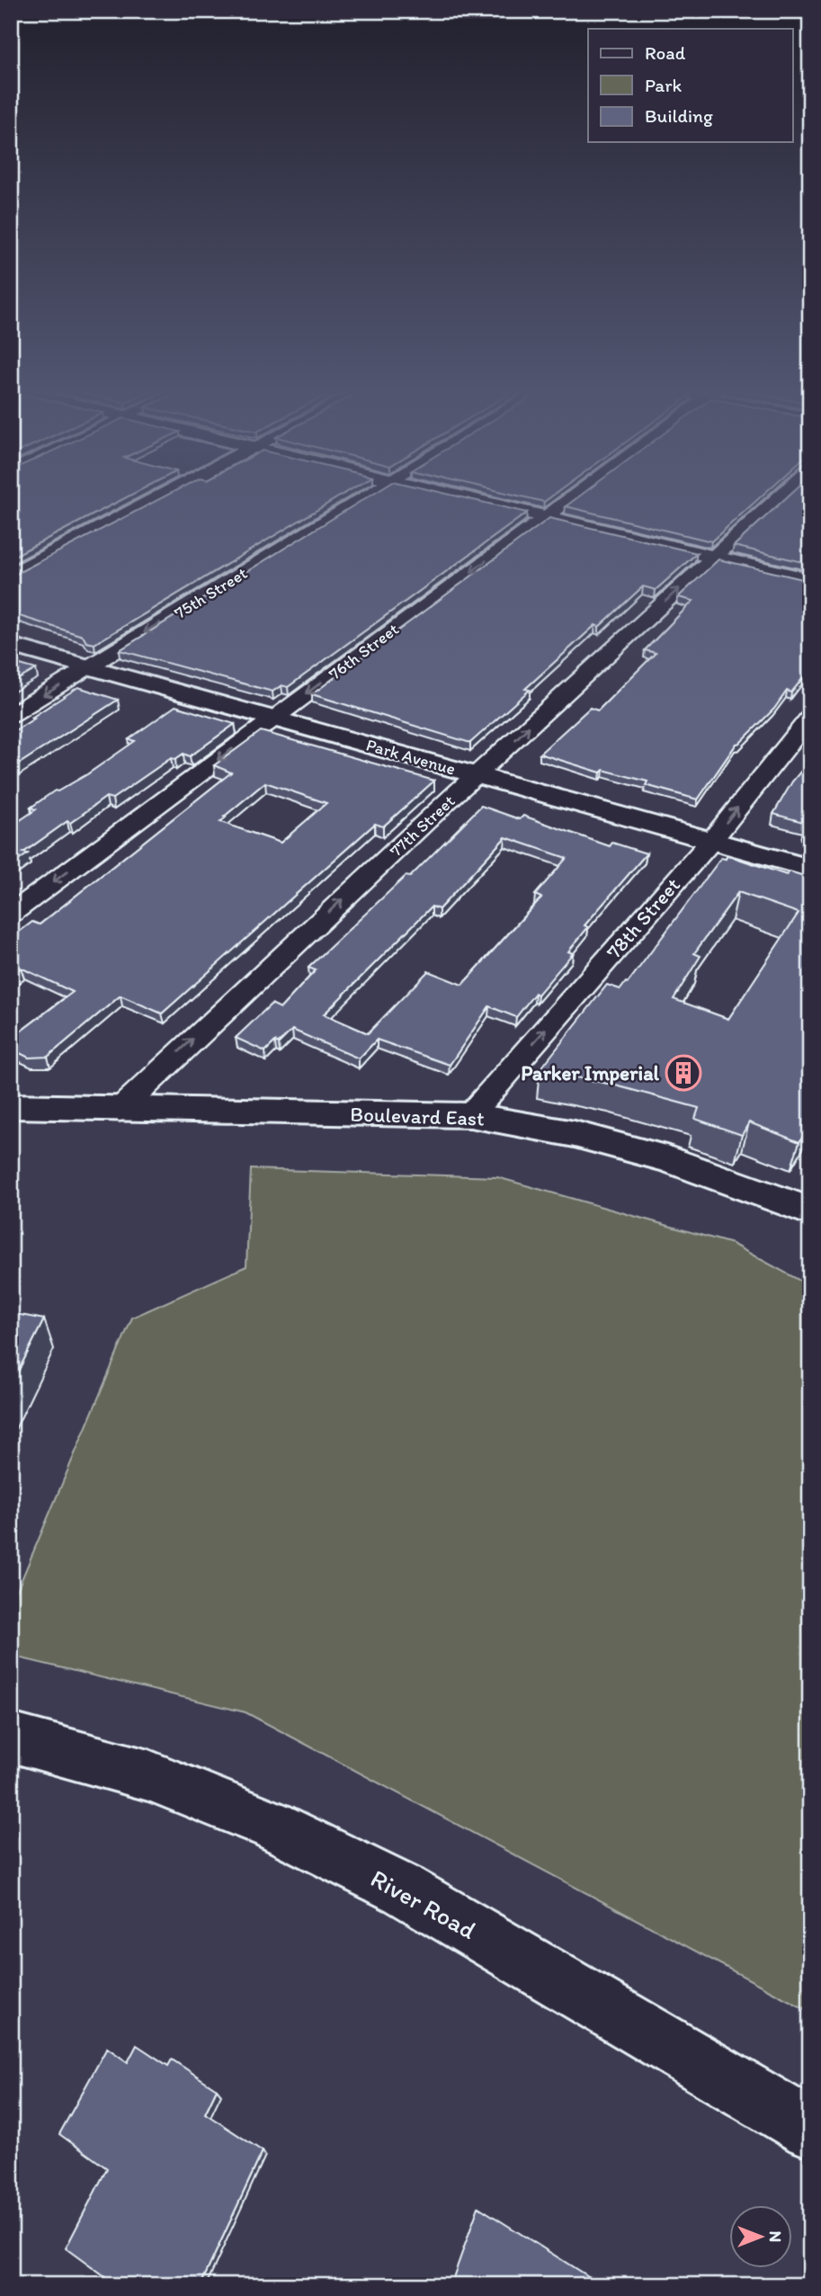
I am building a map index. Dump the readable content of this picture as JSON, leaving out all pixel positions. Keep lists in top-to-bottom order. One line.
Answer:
{"streets":{"street":["75th Street","76th Street","Park Avenue","77th Street","78th Street","Boulevard East","River Road"]},"crossings":[["75th Street","Park Avenue"],["76th Street","Park Avenue"],["Park Avenue","77th Street"],["Park Avenue","78th Street"],["77th Street","Boulevard East"],["78th Street","Boulevard East"]],"one_way":["76th Street","77th Street","78th Street"],"places":{"building":["Parker Imperial"]},"legend":["Road","Park","Building"],"north":"right"}
